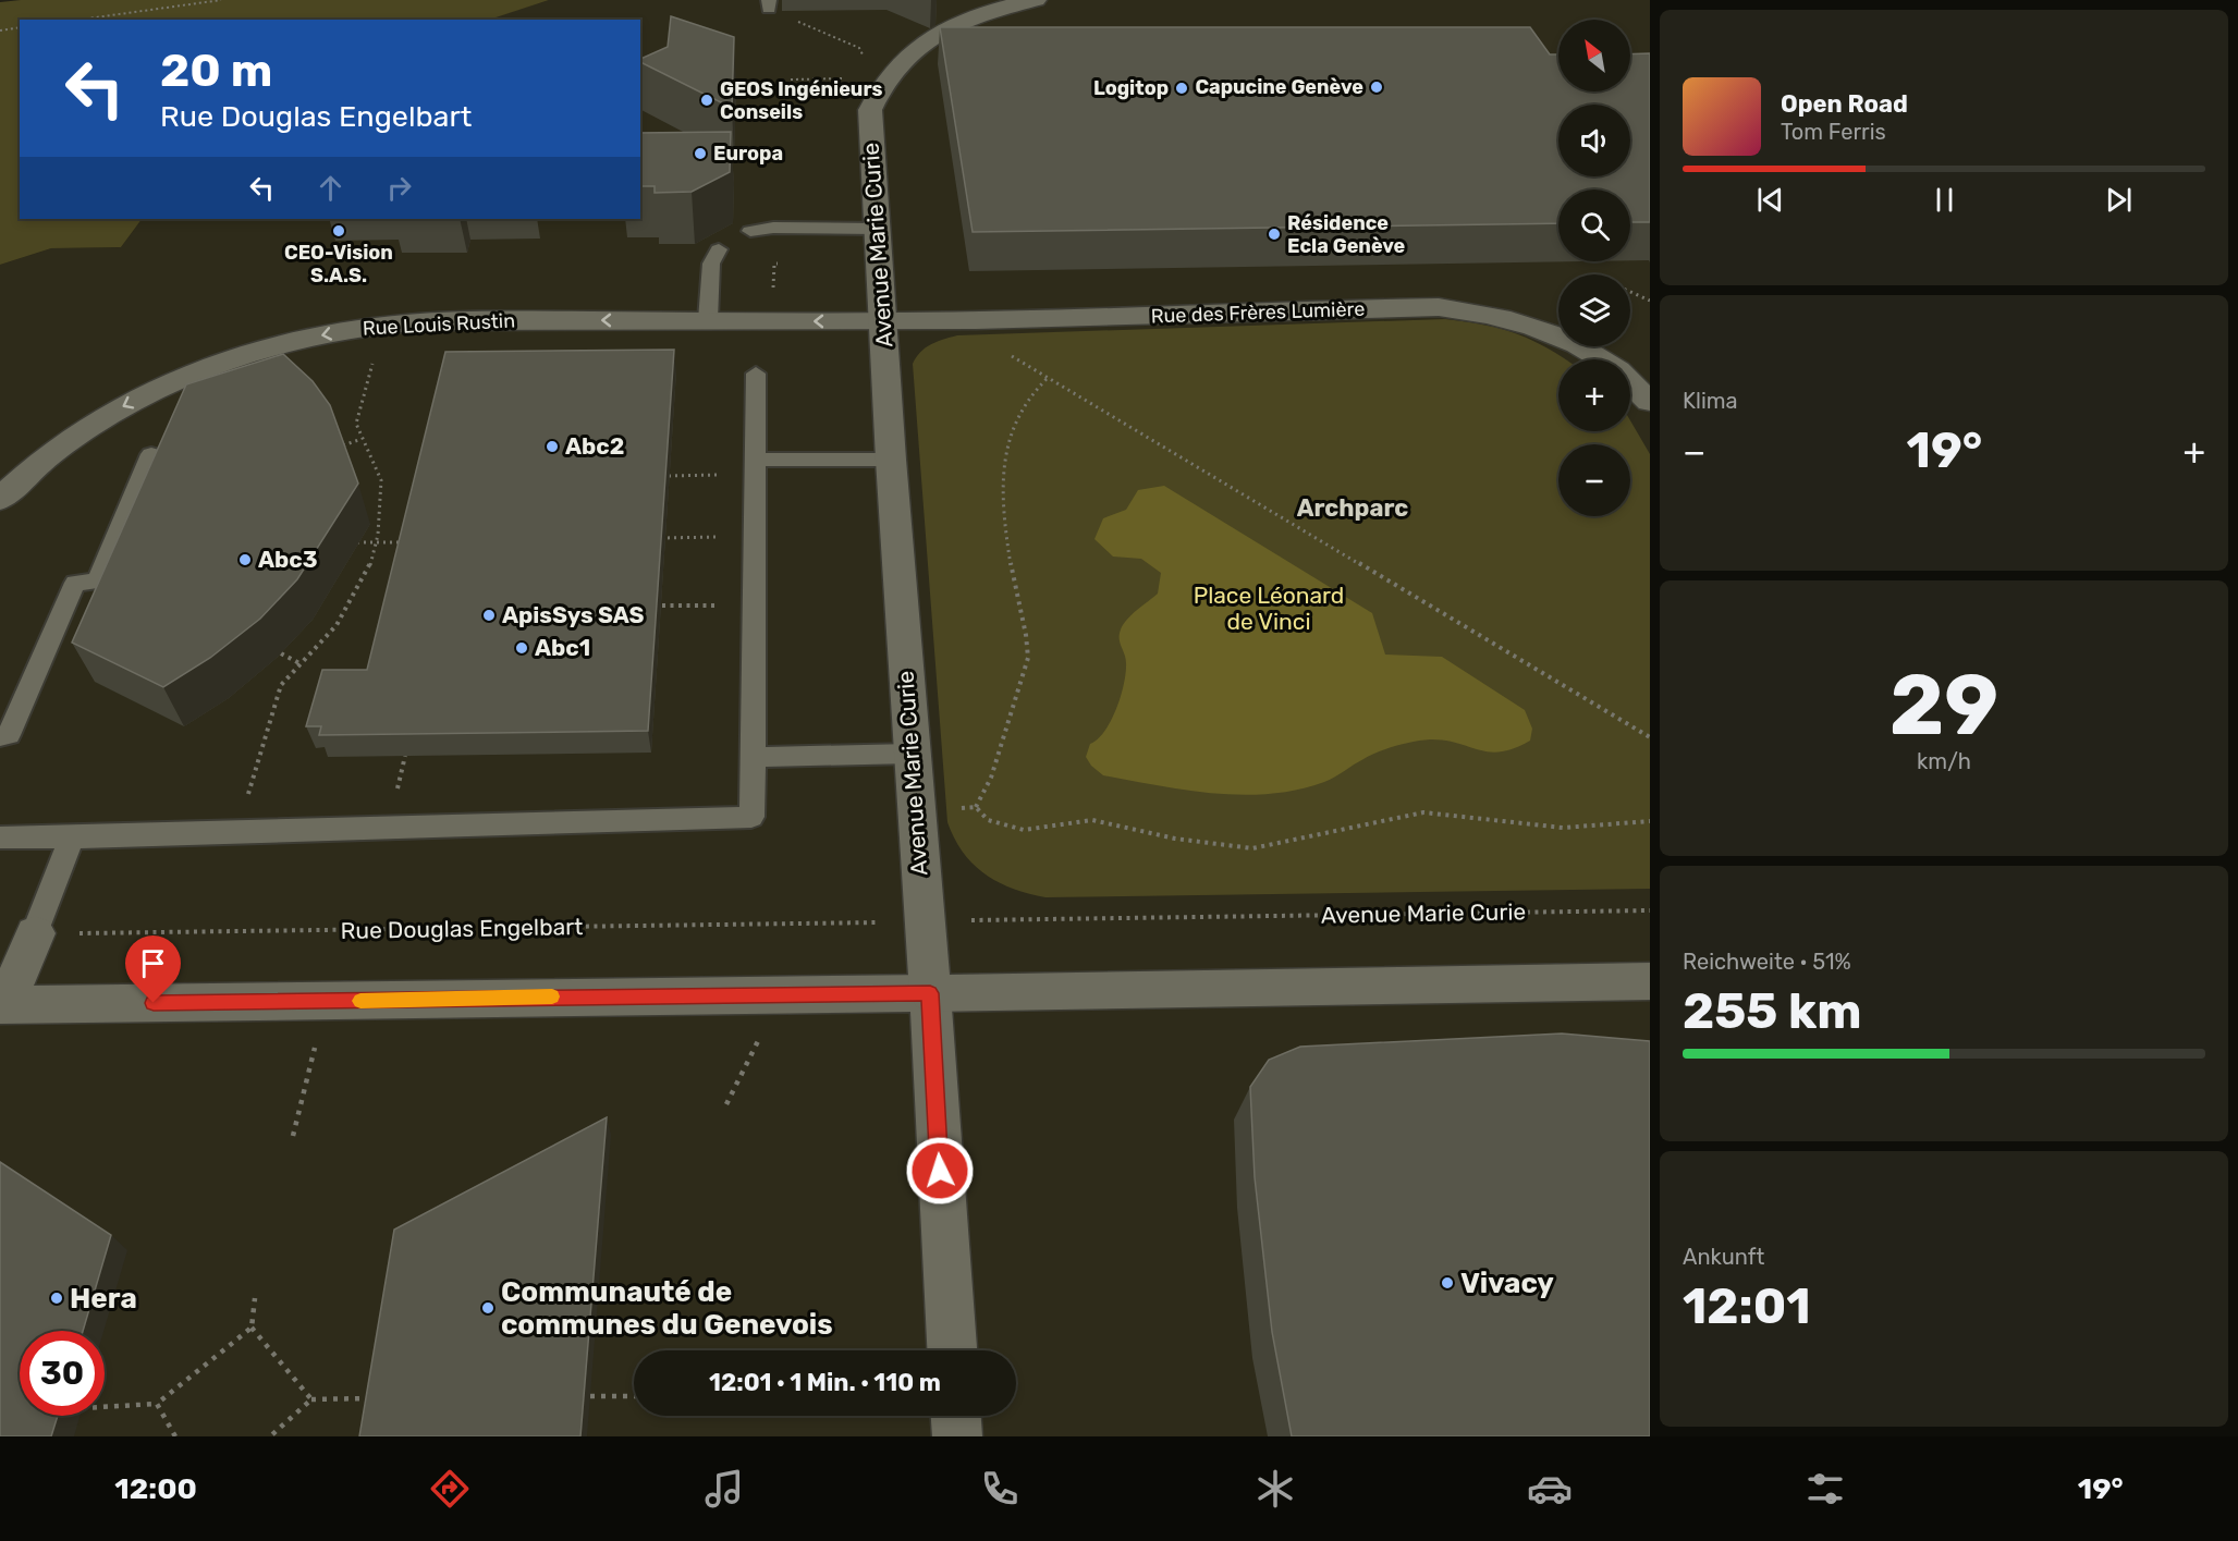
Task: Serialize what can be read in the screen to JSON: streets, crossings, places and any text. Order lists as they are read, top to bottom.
{
  "streets": {
    "street": ["Avenue Marie Curie", "Rue des Frères Lumière", "Rue Louis Rustin"],
    "path": ["Rue Douglas Engelbart"]
  },
  "crossings": [
    ["Avenue Marie Curie", "Rue des Frères Lumière"],
    ["Avenue Marie Curie", "Rue Louis Rustin"],
    ["Avenue Marie Curie", "Rue Douglas Engelbart"],
    ["Rue des Frères Lumière", "Rue Louis Rustin"]
  ],
  "one_way": ["Rue Louis Rustin"],
  "districts": ["Archparc"],
  "parks": ["Place Léonard de Vinci"],
  "places": [
    "Capucine Genève",
    "Logitop",
    "GEOS Ingénieurs Conseils",
    "Europa",
    "CEO-Vision S.A.S.",
    "Résidence Ecla Genève",
    "Abc2",
    "Abc3",
    "ApisSys SAS",
    "Abc1",
    "Vivacy",
    "Hera",
    "Communauté de communes du Genevois"
  ],
  "north": "top left",
  "page": {
    "map_buttons": ["+", "−"],
    "turn": ["20 m", "Rue Douglas Engelbart"],
    "song": ["Open Road", "Tom Ferris"],
    "tile": [
      "Klima",
      ["29", "km/h"],
      ["Reichweite · 51%", "255 km"],
      ["Ankunft", "12:01"]
    ],
    "heat": ["−", "19°", "+"],
    "limit": "30",
    "trip": "12:01 · 1 Min. · 110 m",
    "tabs": ["12:00", "19°"]
  }
}
